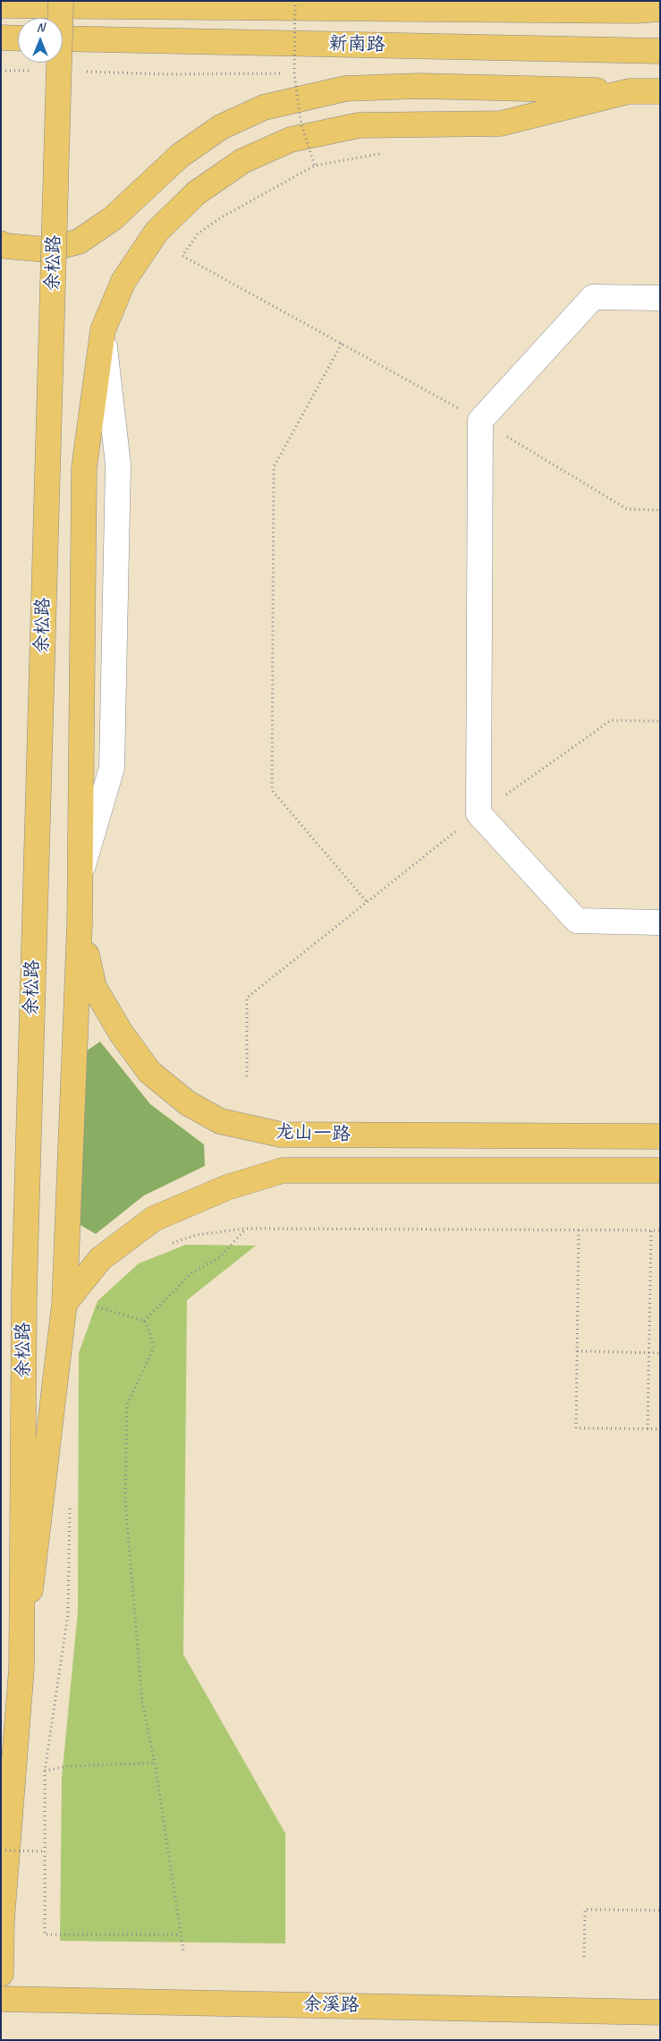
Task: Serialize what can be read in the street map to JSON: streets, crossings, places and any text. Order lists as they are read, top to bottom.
{
  "streets": {
    "main road": [
      "新南路",
      "余松路",
      "龙山一路",
      "余溪路"
    ]
  },
  "north": "top"
}
